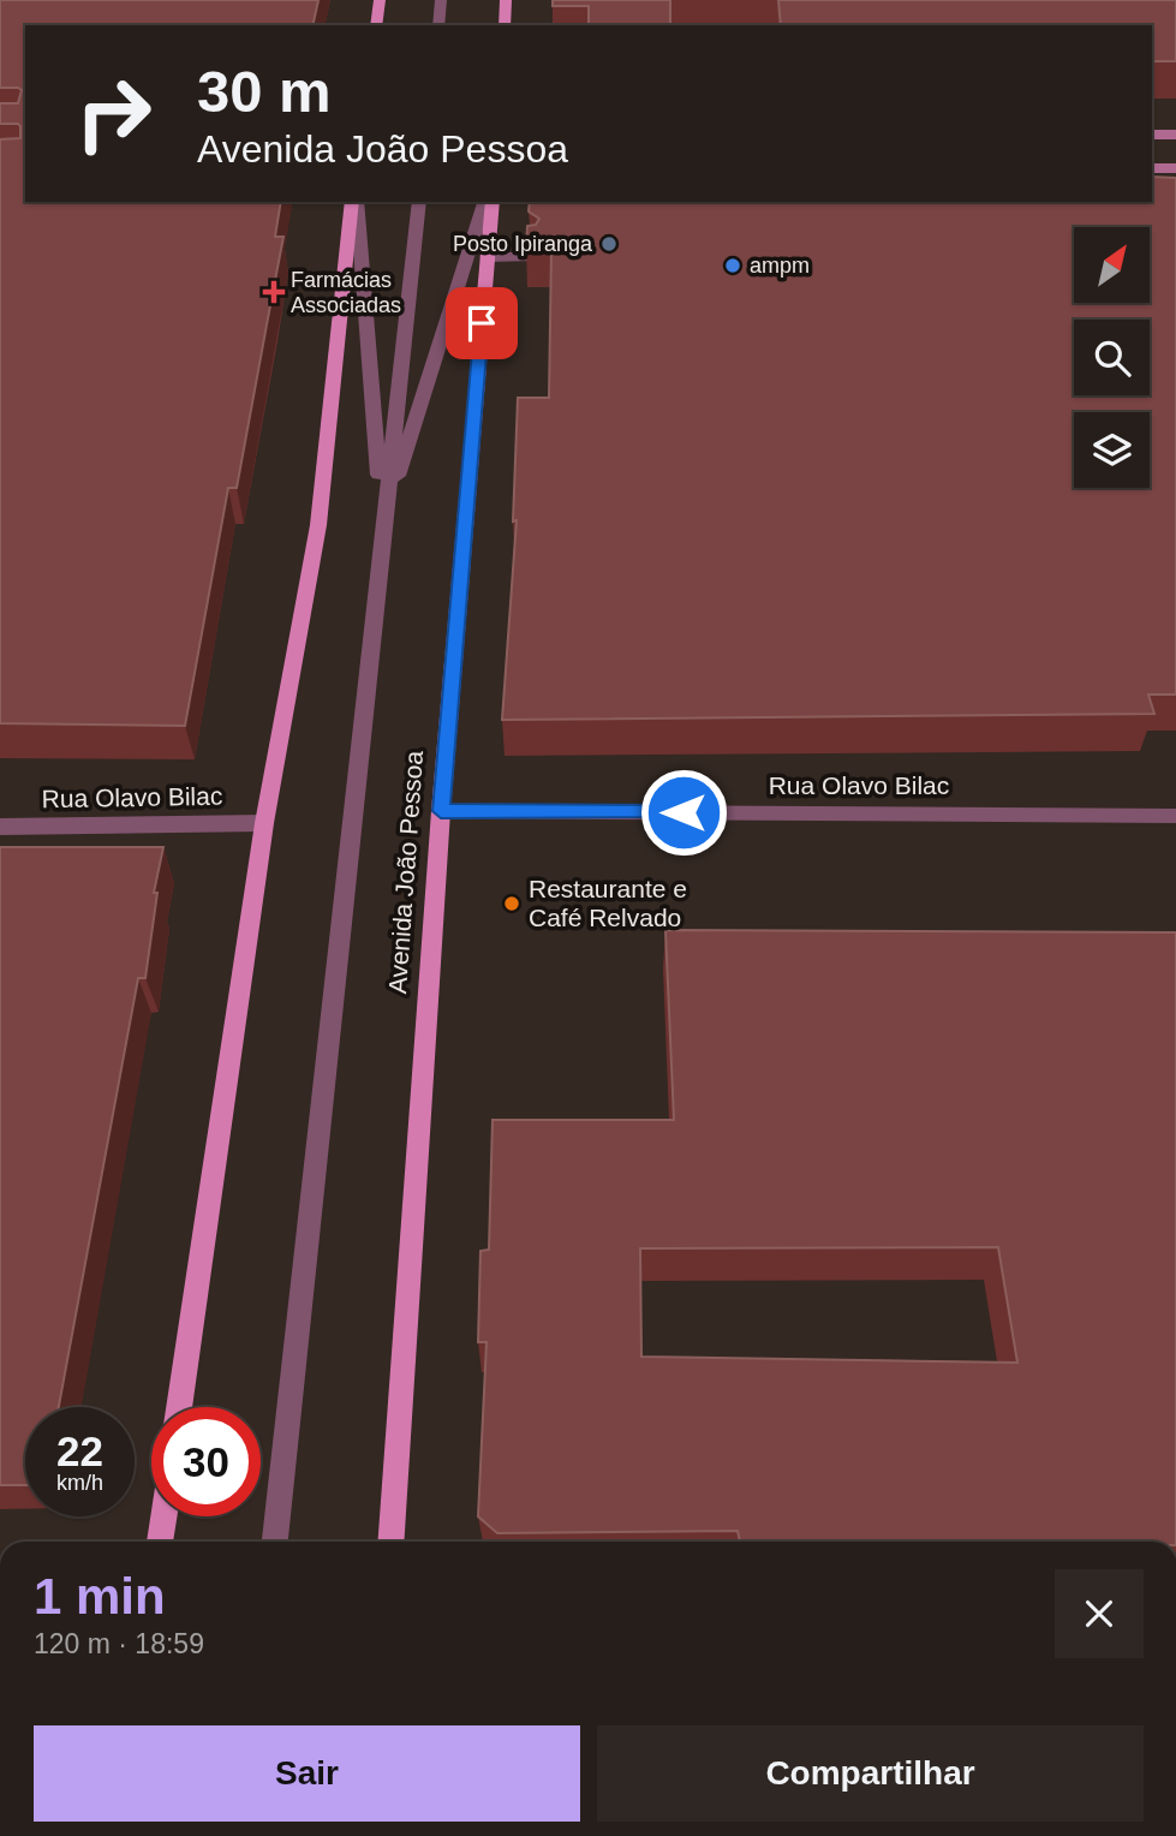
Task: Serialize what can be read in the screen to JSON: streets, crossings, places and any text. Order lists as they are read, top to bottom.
{
  "streets": {
    "main road": ["Avenida João Pessoa"],
    "street": ["Rua Olavo Bilac"]
  },
  "crossings": [
    ["Rua Olavo Bilac", "Avenida João Pessoa"]
  ],
  "places": {
    "other": ["Posto Ipiranga", "ampm", "Restaurante e Café Relvado"],
    "health": ["Farmácias Associadas"]
  },
  "north": "top right",
  "page": {
    "turn": ["30 m", "Avenida João Pessoa"],
    "speed": "22 km/h",
    "limit": "30",
    "heading": ["1 min", "120 m · 18:59"],
    "buttons": ["Sair", "Compartilhar"]
  }
}
